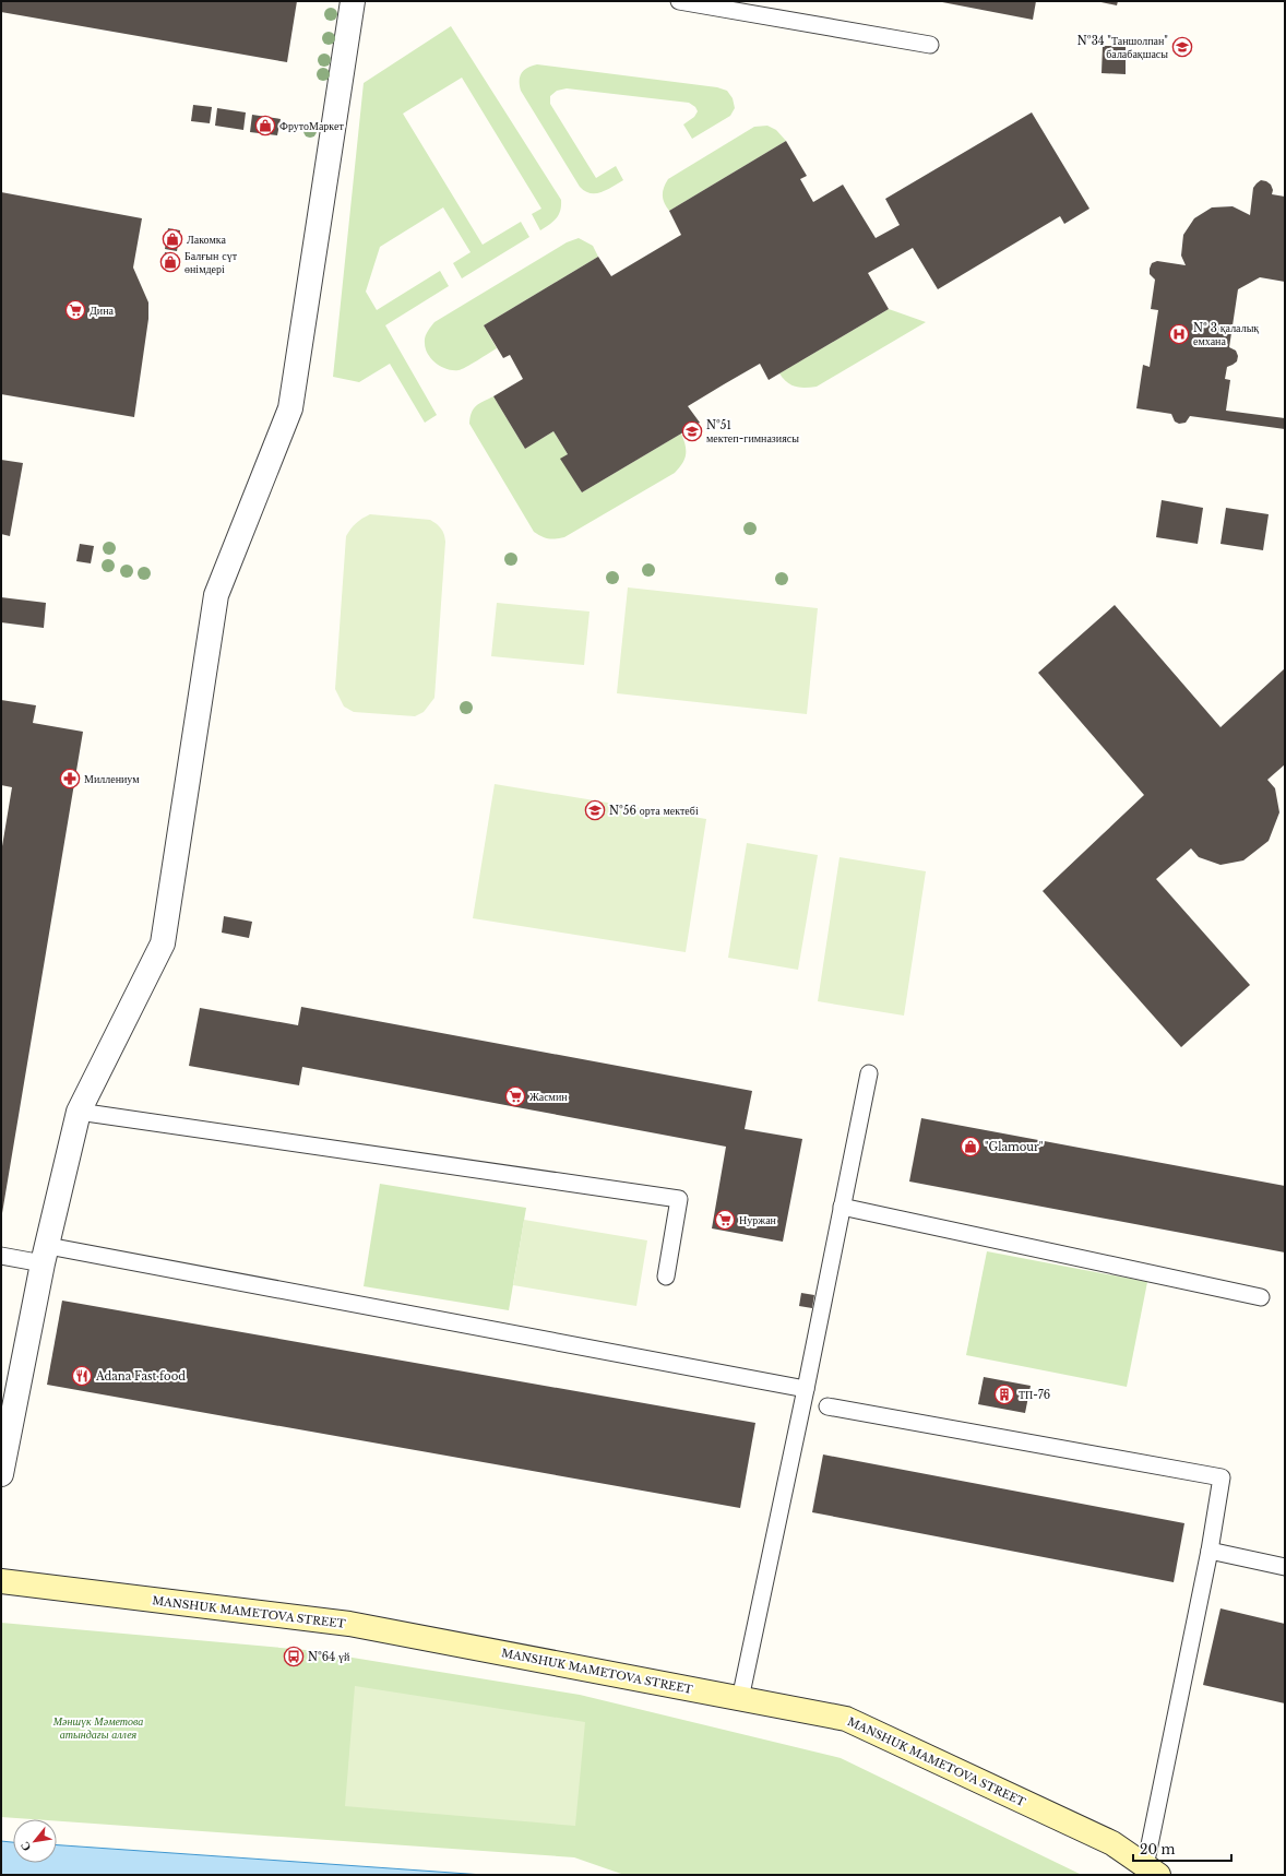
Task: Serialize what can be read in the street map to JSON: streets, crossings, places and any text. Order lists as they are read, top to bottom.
{
  "streets": {
    "street": ["MANSHUK MAMETOVA STREET"]
  },
  "parks": ["Мәншүк Мәметова атындағы аллея"],
  "places": {
    "school or university": ["№34 \"Таншолпан\" балабақшасы", "№51 мектеп-гимназиясы", "№56 орта мектебі"],
    "shop": [
      "ФрутоМаркет",
      "Лакомка",
      "Балғын сүт өнімдері",
      "\"Glamour\""
    ],
    "supermarket": ["Дина", "Жасмин", "Нуржан"],
    "hospital": ["№ 3 қалалық емхана"],
    "pharmacy": ["Миллениум"],
    "restaurant": ["Adana Fast food"],
    "building": ["ТП-76"],
    "bus stop": ["№64 үй"]
  },
  "scale_bar": "20 m",
  "north": "bottom left"
}
